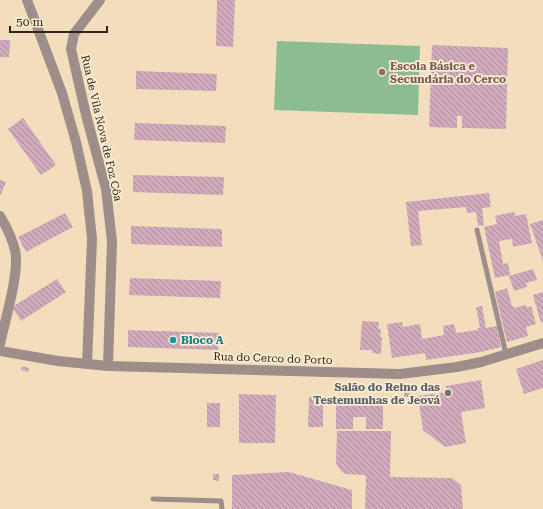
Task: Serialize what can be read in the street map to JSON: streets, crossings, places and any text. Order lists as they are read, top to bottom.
{
  "streets": {
    "street": ["Rua de Vila Nova de Foz Côa", "Rua do Cerco do Porto"]
  },
  "crossings": [
    ["Rua de Vila Nova de Foz Côa", "Rua do Cerco do Porto"]
  ],
  "places": ["Escola Básica e Secundária do Cerco", "Bloco A", "Salão do Reino das Testemunhas de Jeová"],
  "scale_bar": "50 m"
}
